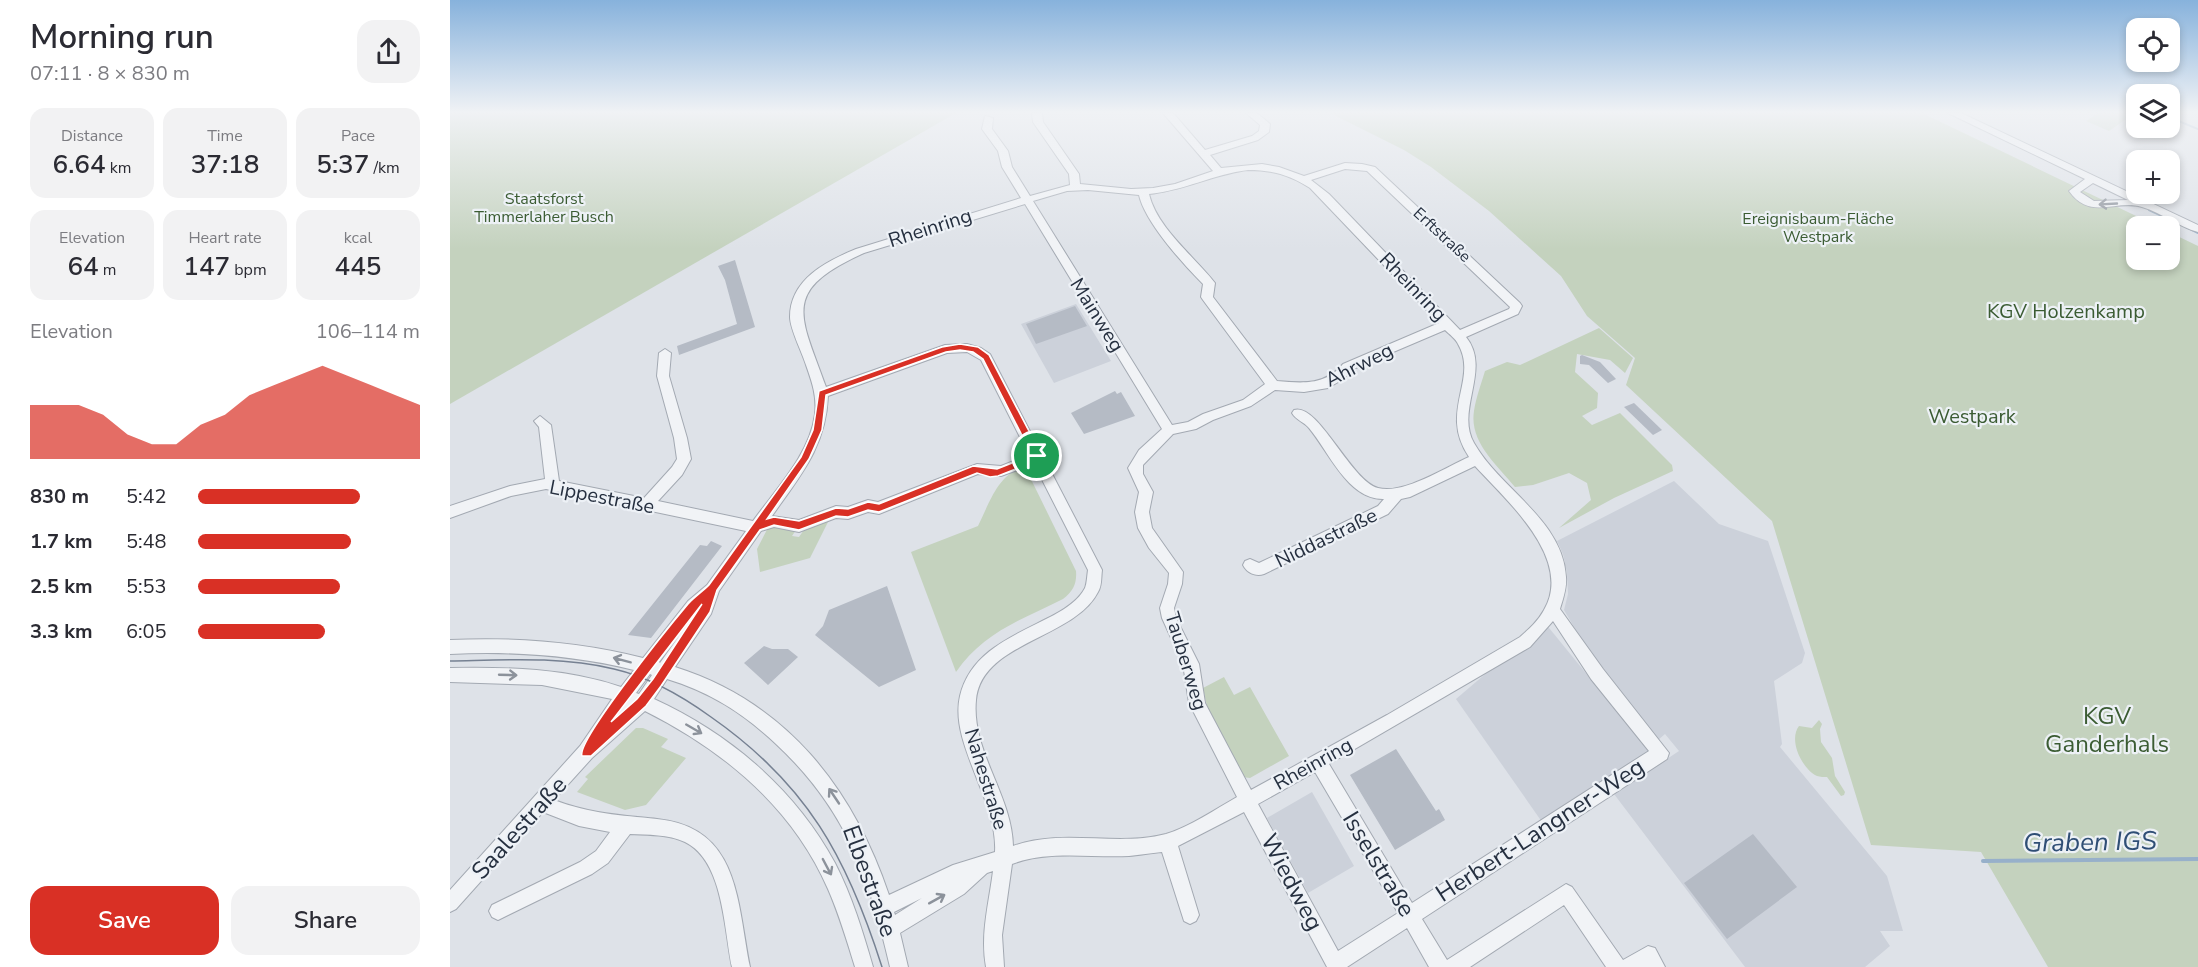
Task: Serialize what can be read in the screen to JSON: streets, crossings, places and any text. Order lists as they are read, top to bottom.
{
  "streets": {
    "street": [
      "Rheinring",
      "Erftstraße",
      "Mainweg",
      "Ahrweg",
      "Lippestraße",
      "Niddastraße",
      "Tauberweg",
      "Nahestraße",
      "Saalestraße",
      "Herbert-Langner-Weg",
      "Isselstraße",
      "Elbestraße",
      "Wiedweg"
    ]
  },
  "crossings": [
    ["Rheinring", "Erftstraße"],
    ["Rheinring", "Mainweg"],
    ["Rheinring", "Ahrweg"],
    ["Rheinring", "Lippestraße"],
    ["Rheinring", "Niddastraße"],
    ["Rheinring", "Tauberweg"],
    ["Rheinring", "Nahestraße"],
    ["Rheinring", "Herbert-Langner-Weg"],
    ["Rheinring", "Isselstraße"],
    ["Rheinring", "Elbestraße"],
    ["Rheinring", "Wiedweg"],
    ["Mainweg", "Tauberweg"],
    ["Lippestraße", "Nahestraße"],
    ["Tauberweg", "Wiedweg"],
    ["Saalestraße", "Elbestraße"],
    ["Herbert-Langner-Weg", "Isselstraße"],
    ["Herbert-Langner-Weg", "Wiedweg"]
  ],
  "water": ["Graben IGS"],
  "parks": [
    "Staatsforst Timmerlaher Busch",
    "Ereignisbaum-Fläche Westpark",
    "KGV Holzenkamp",
    "Westpark",
    "KGV Ganderhals"
  ],
  "page": {
    "heading": ["Morning run", "07:11 · 8 × 830 m"],
    "map_buttons": ["+", "−"],
    "stats": [
      ["Distance", "6.64 km"],
      ["Time", "37:18"],
      ["Pace", "5:37 /km"],
      ["Elevation", "64 m"],
      ["Heart rate", "147 bpm"],
      ["kcal", "445"]
    ],
    "chart": ["Elevation", "106–114 m"],
    "list": [
      {
        "name": "830 m",
        "note": "5:42"
      },
      {
        "name": "1.7 km",
        "note": "5:48"
      },
      {
        "name": "2.5 km",
        "note": "5:53"
      },
      {
        "name": "3.3 km",
        "note": "6:05"
      }
    ],
    "buttons": ["Save", "Share"]
  }
}
